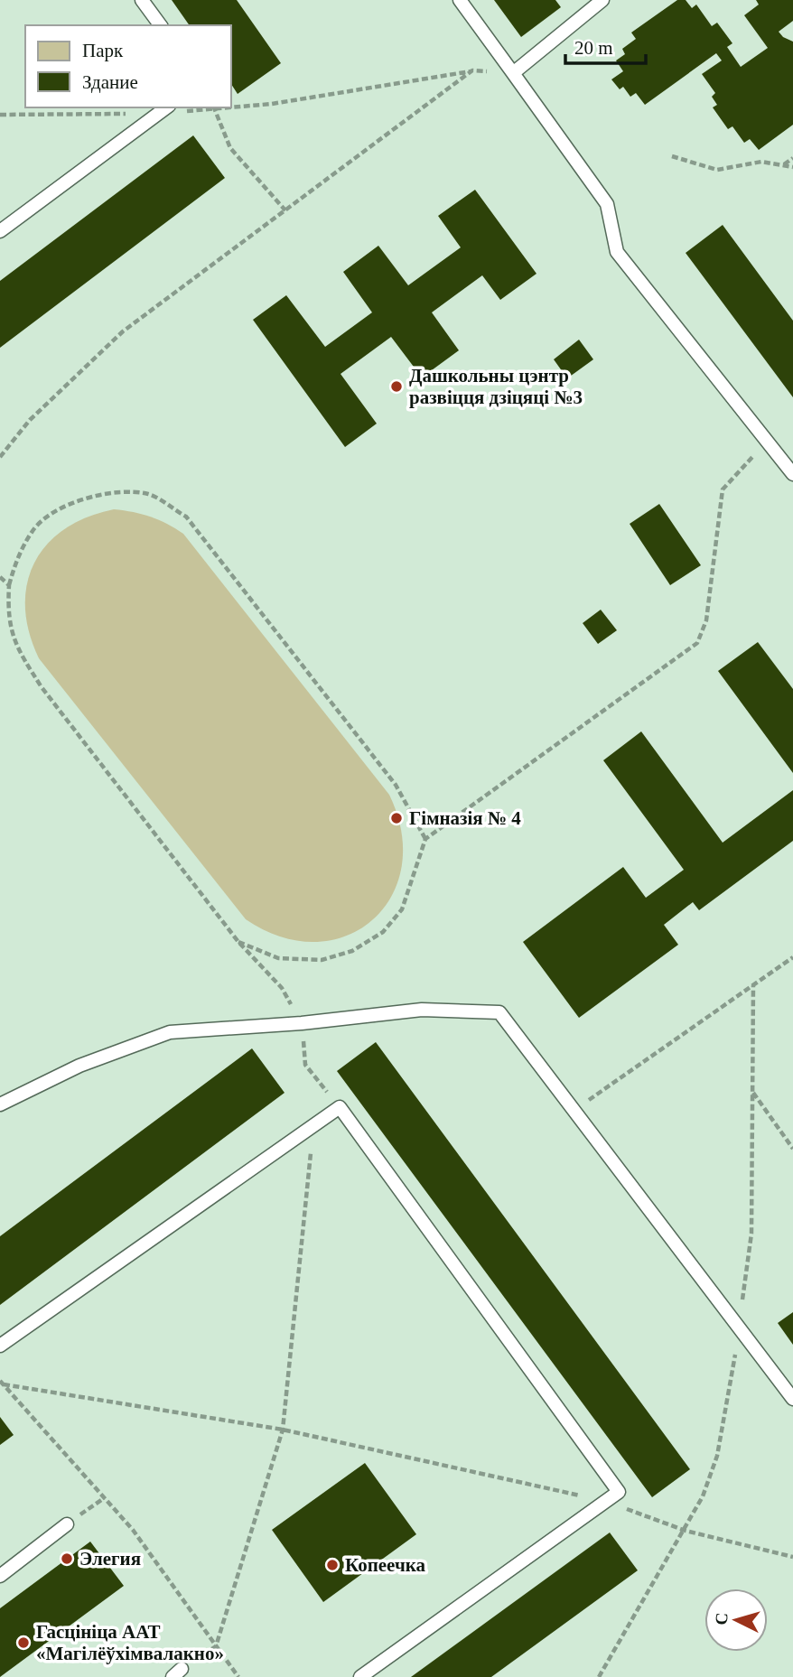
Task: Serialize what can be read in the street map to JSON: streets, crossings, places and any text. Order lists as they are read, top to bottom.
{
  "places": [
    "Дашкольны цэнтр развіцця дзіцяці №3",
    "Гімназія № 4",
    "Элегия",
    "Копеечка",
    "Гасцініца ААТ «Магілёўхімвалакно»"
  ],
  "legend": ["Парк", "Здание"],
  "scale_bar": "20 m",
  "north": "left"
}
